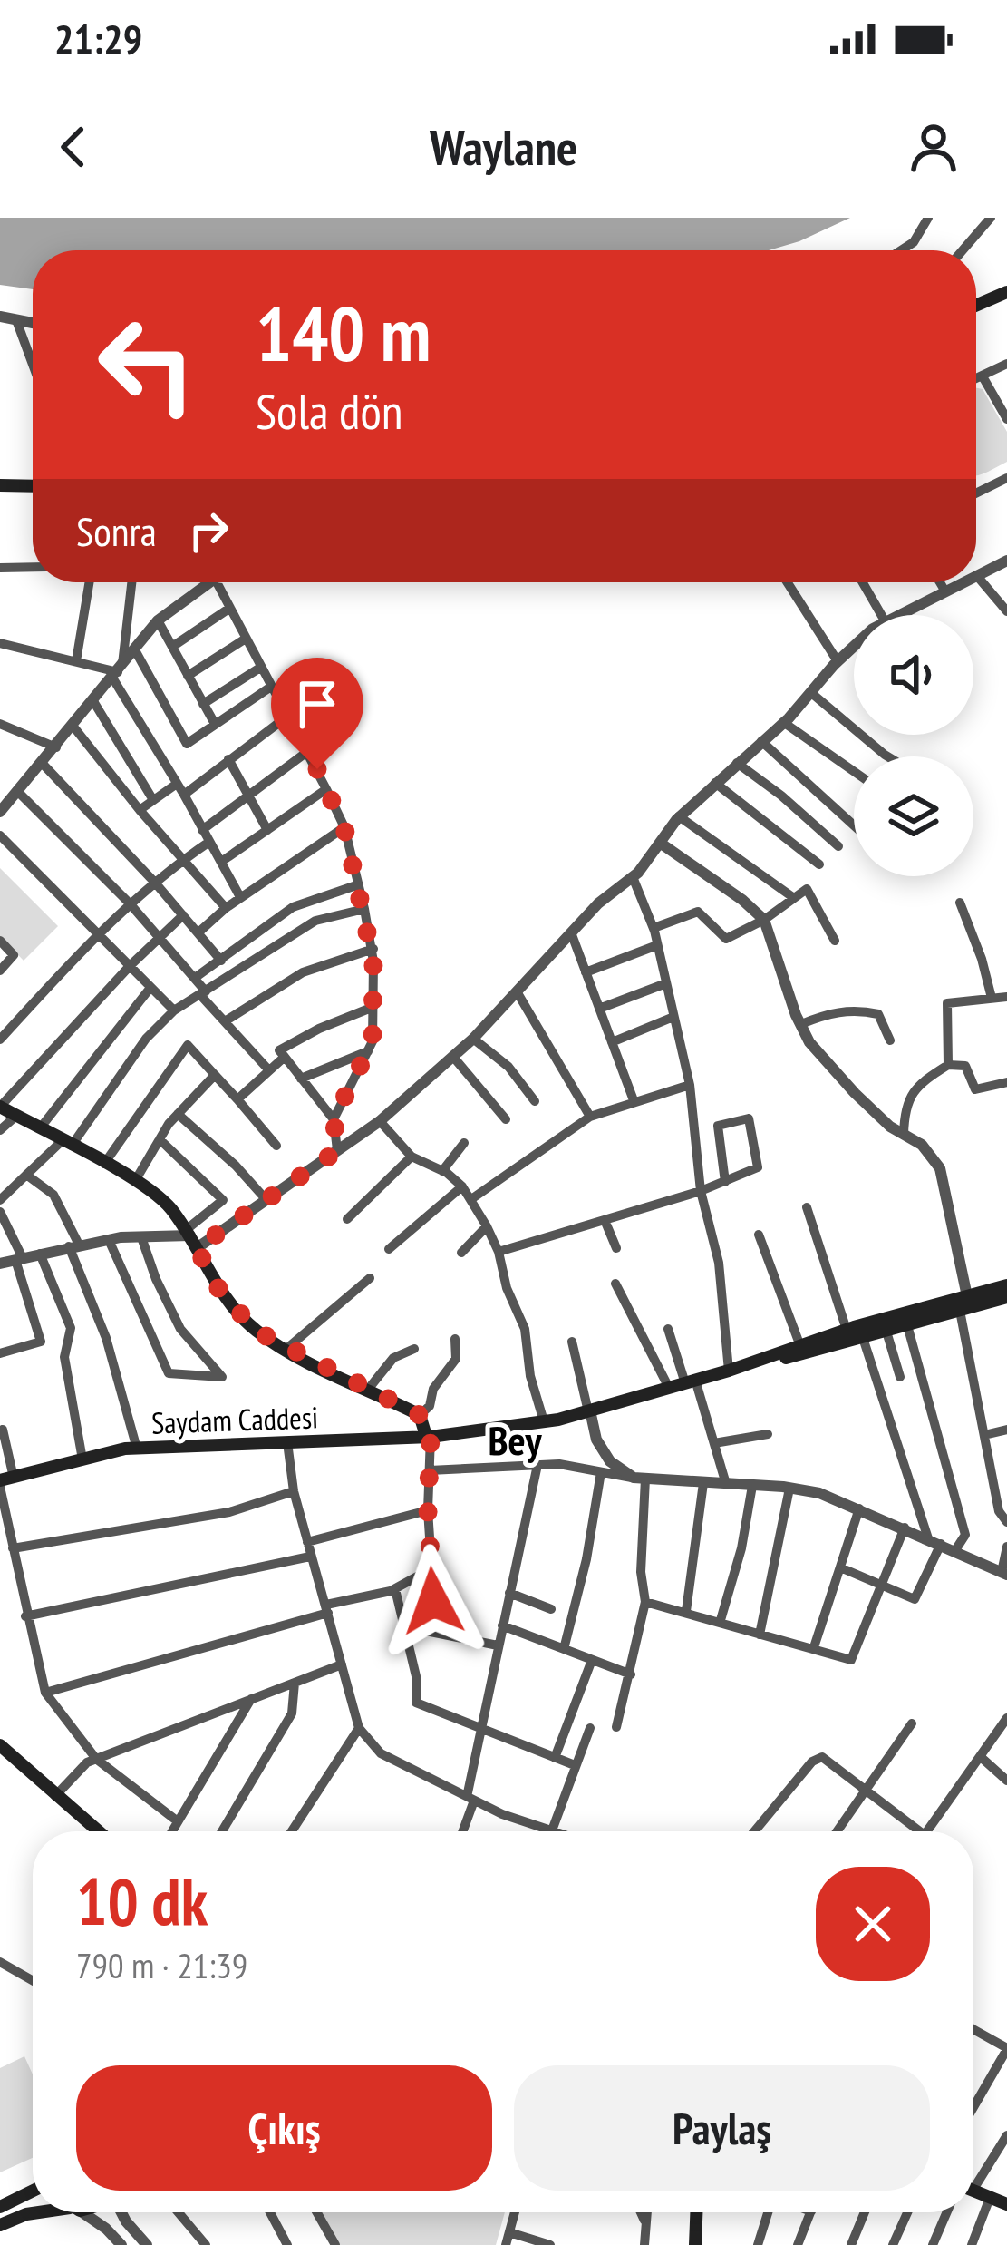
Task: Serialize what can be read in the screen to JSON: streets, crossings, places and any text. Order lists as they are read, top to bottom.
{
  "streets": {
    "main road": ["Saydam Caddesi"]
  },
  "districts": ["Bey"],
  "page": {
    "status": "21:29",
    "header": "Waylane",
    "turn": ["140 m", "Sola dön"],
    "then": "Sonra",
    "heading": ["10 dk", "790 m · 21:39"],
    "buttons": ["Çıkış", "Paylaş"]
  }
}
